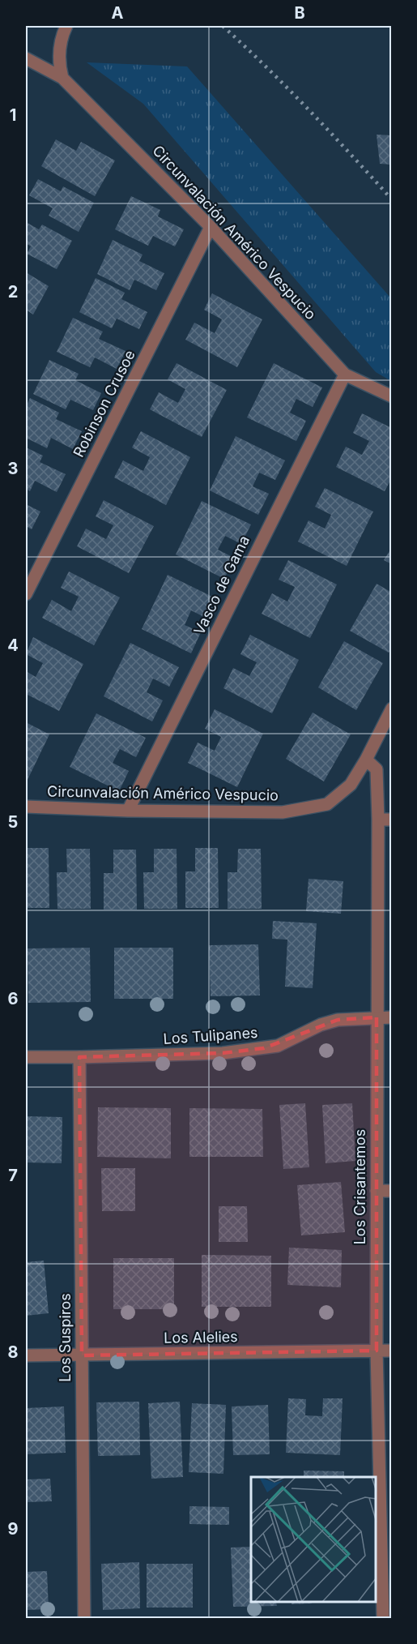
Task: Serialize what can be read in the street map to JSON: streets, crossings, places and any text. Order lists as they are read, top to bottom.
{
  "streets": {
    "street": [
      "Circunvalación Américo Vespucio",
      "Robinson Crusoe",
      "Vasco de Gama",
      "Los Tulipanes",
      "Los Crisantemos",
      "Los Suspiros",
      "Los Alelies"
    ]
  },
  "crossings": [
    ["Circunvalación Américo Vespucio", "Robinson Crusoe"],
    ["Circunvalación Américo Vespucio", "Vasco de Gama"],
    ["Circunvalación Américo Vespucio", "Los Crisantemos"],
    ["Los Tulipanes", "Los Crisantemos"],
    ["Los Tulipanes", "Los Suspiros"],
    ["Los Crisantemos", "Los Alelies"],
    ["Los Suspiros", "Los Alelies"]
  ],
  "grid": {
    "columns": ["A", "B"],
    "rows": [
      "1",
      "2",
      "3",
      "4",
      "5",
      "6",
      "7",
      "8",
      "9"
    ]
  }
}
